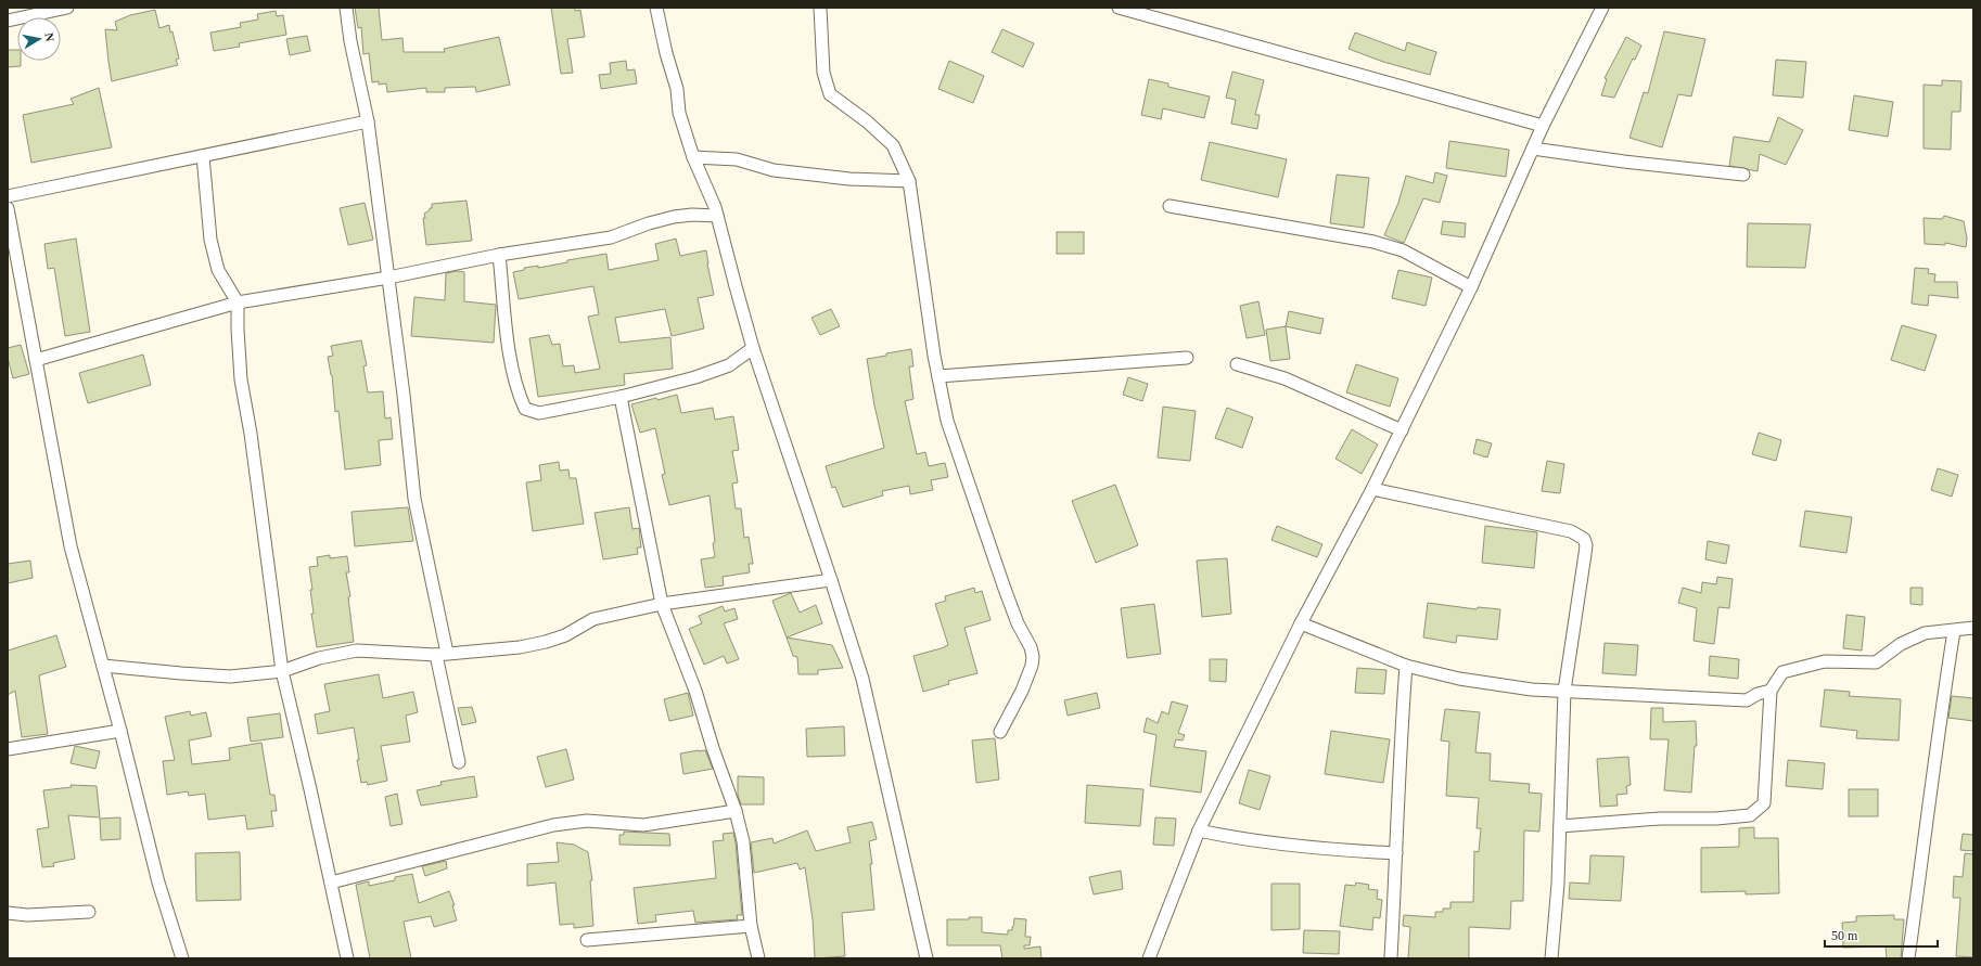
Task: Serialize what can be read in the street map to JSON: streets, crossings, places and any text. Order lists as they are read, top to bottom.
{
  "scale_bar": "50 m",
  "north": "right"
}
